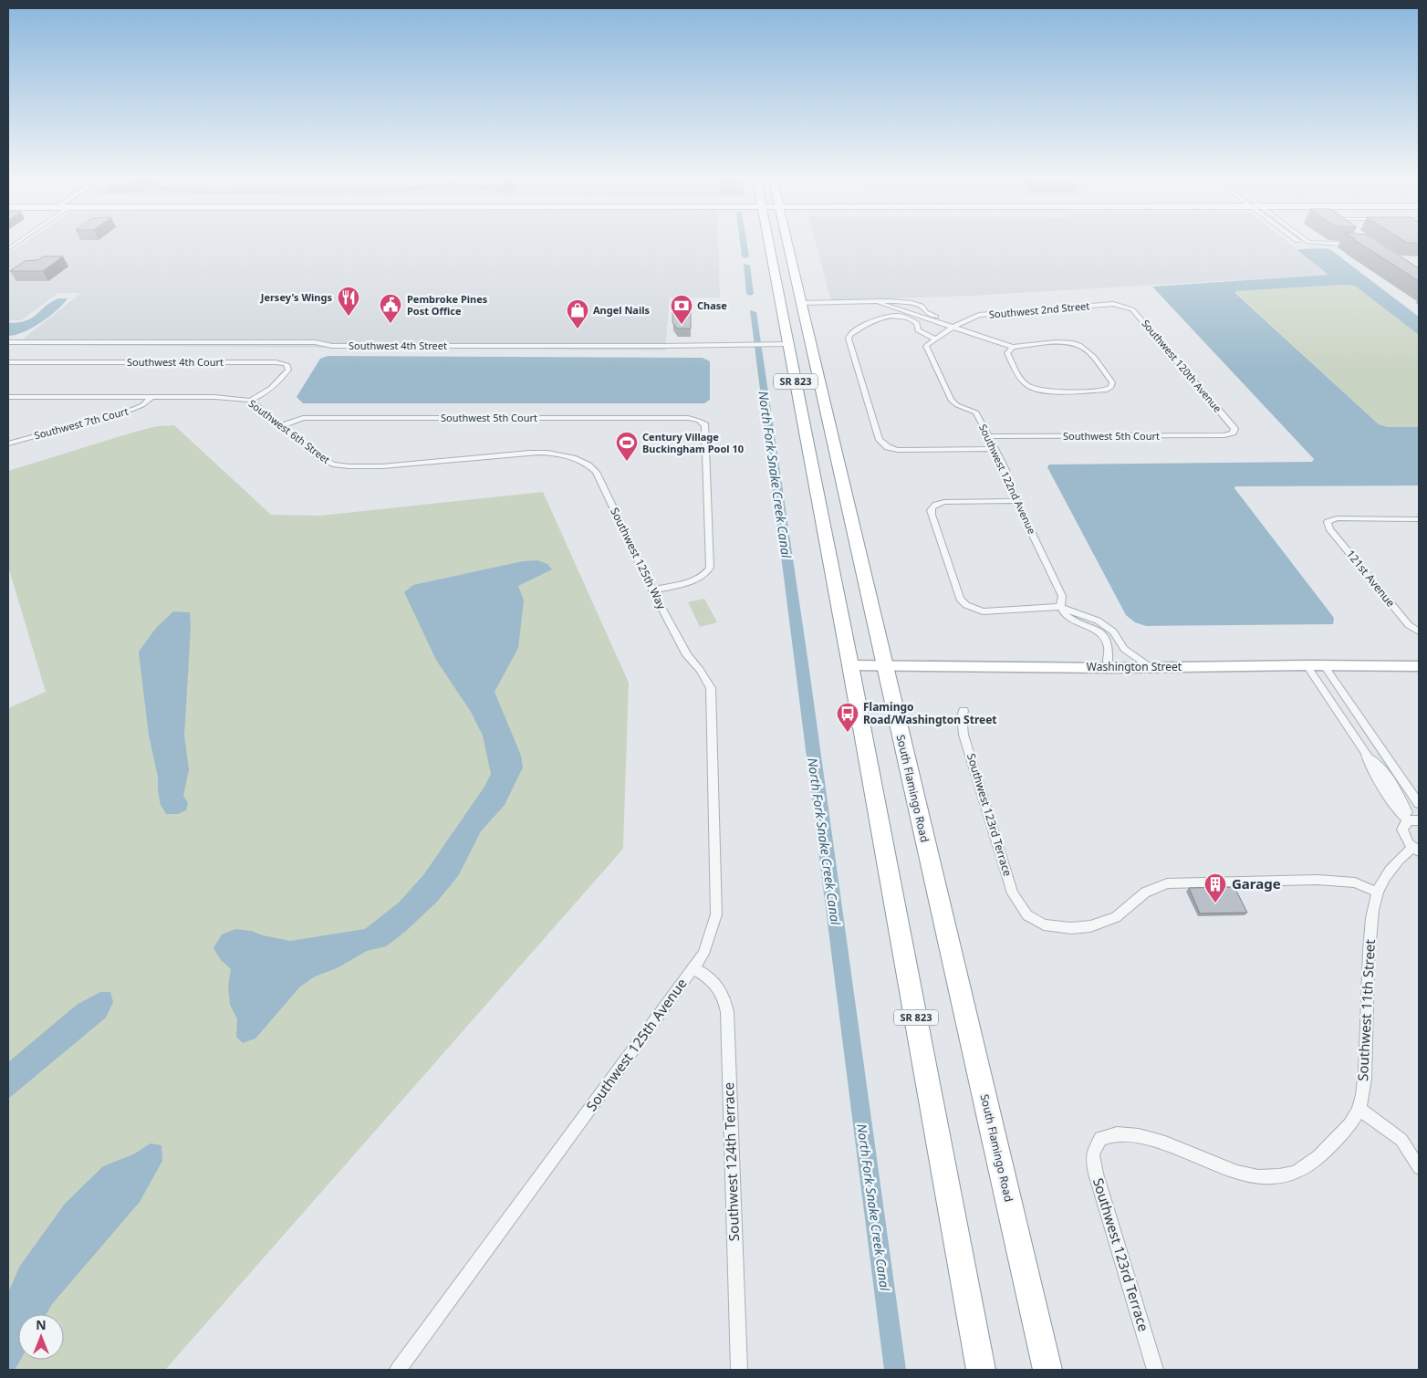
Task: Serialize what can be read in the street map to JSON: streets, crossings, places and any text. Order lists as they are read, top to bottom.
{
  "streets": {
    "highway": ["SR 823", "South Flamingo Road"],
    "street": [
      "Southwest 2nd Street",
      "Southwest 4th Street",
      "Southwest 4th Court",
      "Southwest 120th Avenue",
      "Southwest 5th Court",
      "Southwest 7th Court",
      "Southwest 6th Street",
      "Southwest 122nd Avenue",
      "Southwest 125th Way",
      "121st Avenue",
      "Washington Street",
      "Southwest 123rd Terrace",
      "Southwest 11th Street",
      "Southwest 125th Avenue",
      "Southwest 124th Terrace"
    ]
  },
  "crossings": [
    ["Southwest 2nd Street", "Southwest 120th Avenue"],
    ["Southwest 4th Street", "SR 823"],
    ["Southwest 4th Court", "Southwest 6th Street"],
    ["Southwest 120th Avenue", "Southwest 5th Court"],
    ["SR 823", "Washington Street"],
    ["Southwest 5th Court", "Southwest 6th Street"],
    ["Southwest 5th Court", "Southwest 122nd Avenue"],
    ["Southwest 5th Court", "Southwest 125th Way"],
    ["Southwest 7th Court", "Southwest 6th Street"],
    ["Southwest 6th Street", "Southwest 125th Way"],
    ["Southwest 125th Way", "Southwest 125th Avenue"],
    ["Washington Street", "South Flamingo Road"],
    ["Southwest 123rd Terrace", "Southwest 11th Street"],
    ["Southwest 125th Avenue", "Southwest 124th Terrace"]
  ],
  "water": ["North Fork Snake Creek Canal"],
  "places": {
    "restaurant": ["Jersey's Wings"],
    "public building": ["Pembroke Pines Post Office"],
    "bank": ["Chase"],
    "shop": ["Angel Nails"],
    "sports": ["Century Village Buckingham Pool 10"],
    "bus stop": ["Flamingo Road/Washington Street"],
    "building": ["Garage"]
  },
  "north": "top"
}
